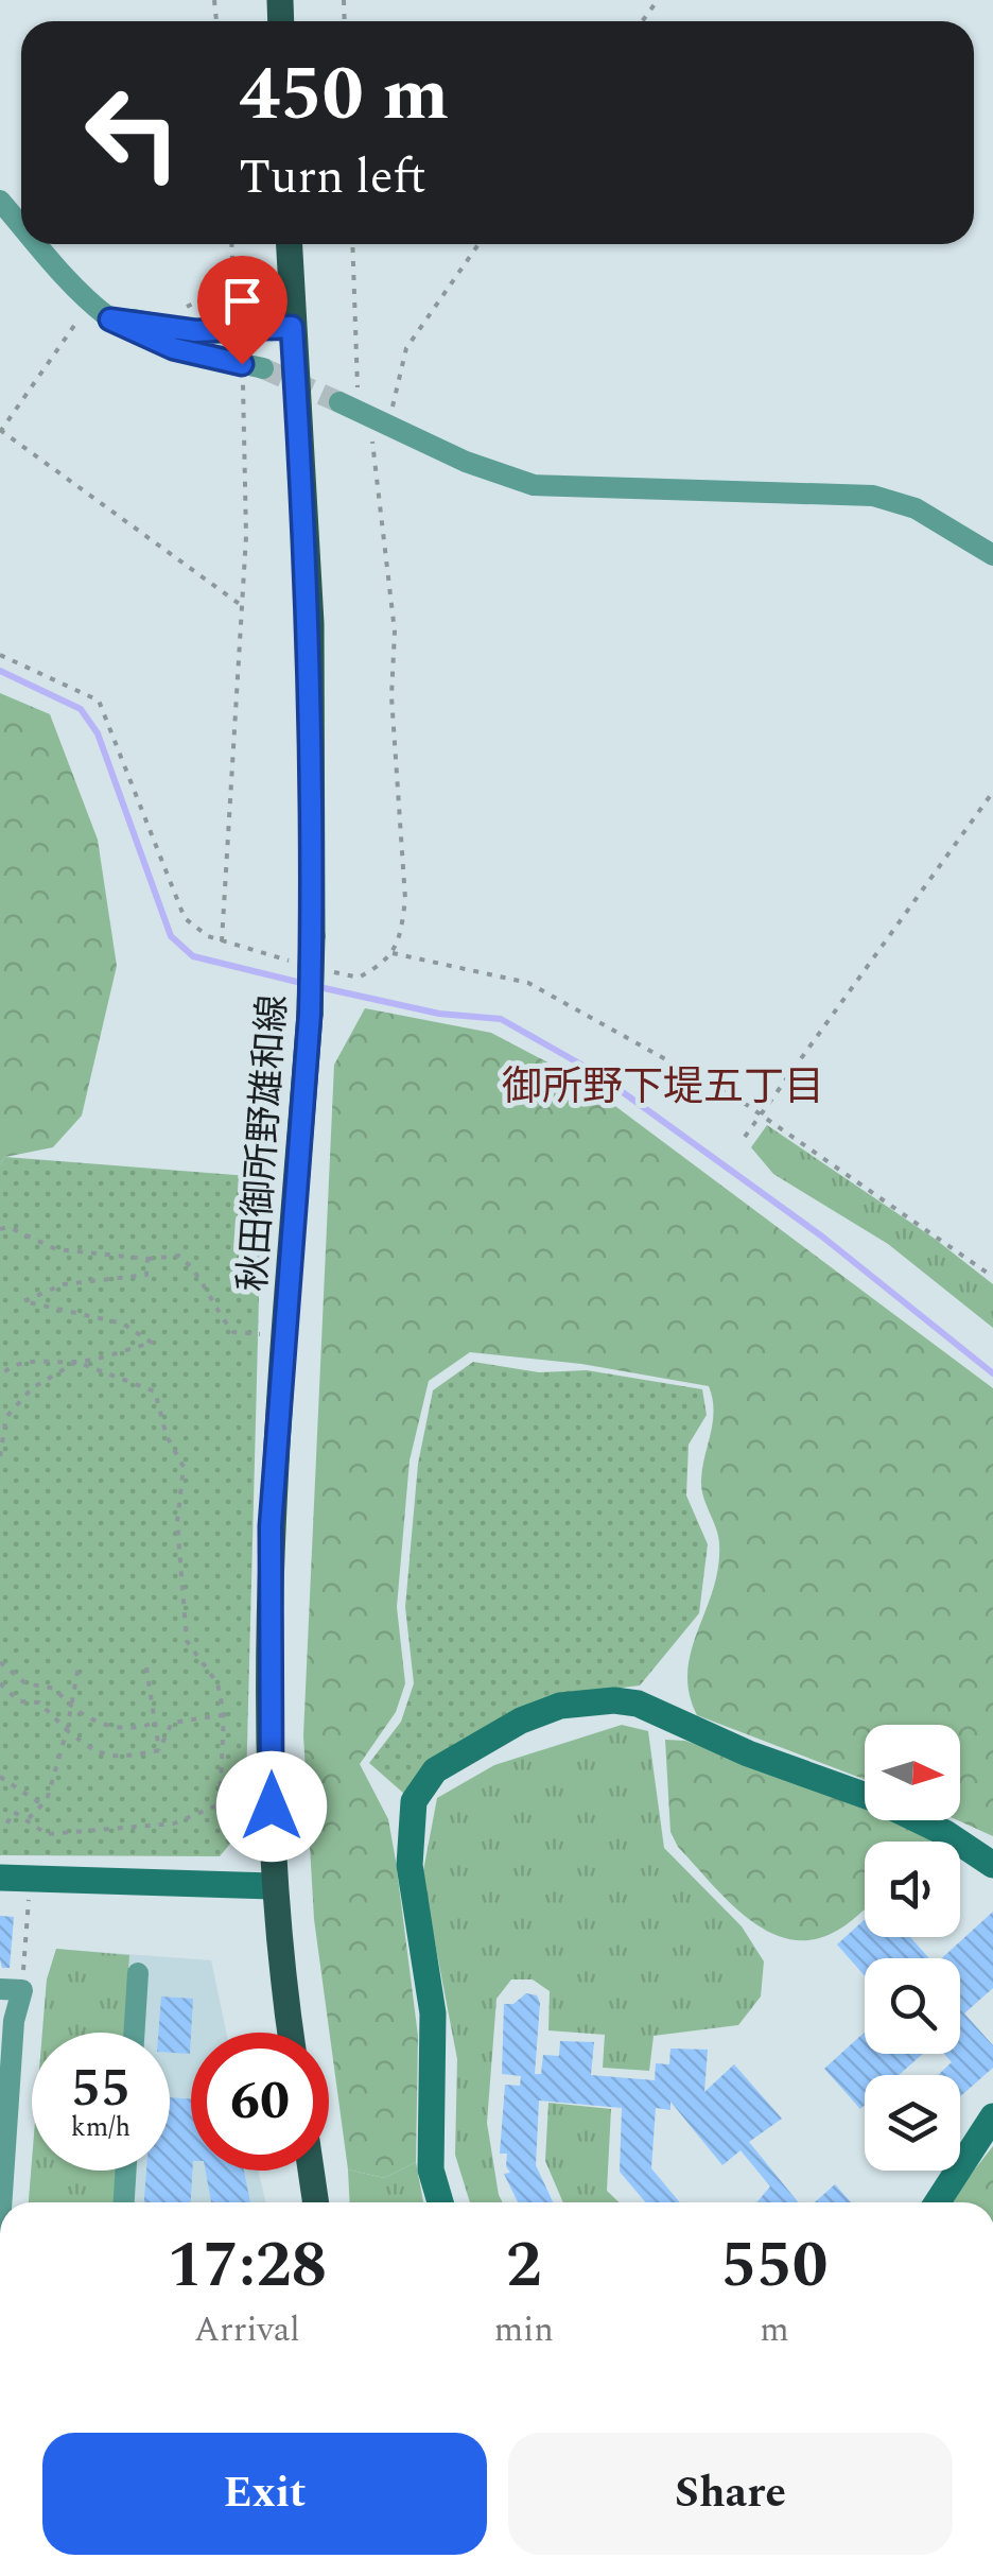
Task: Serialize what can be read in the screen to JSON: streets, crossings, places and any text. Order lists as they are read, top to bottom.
{
  "streets": {
    "main road": ["秋田御所野雄和線"]
  },
  "districts": ["御所野下堤五丁目"],
  "north": "right",
  "page": {
    "turn": ["450 m", "Turn left"],
    "speed": "55 km/h",
    "limit": "60",
    "eta": [
      "17:28",
      "Arrival",
      "2",
      "min",
      "550",
      "m"
    ],
    "buttons": ["Exit", "Share"]
  }
}
